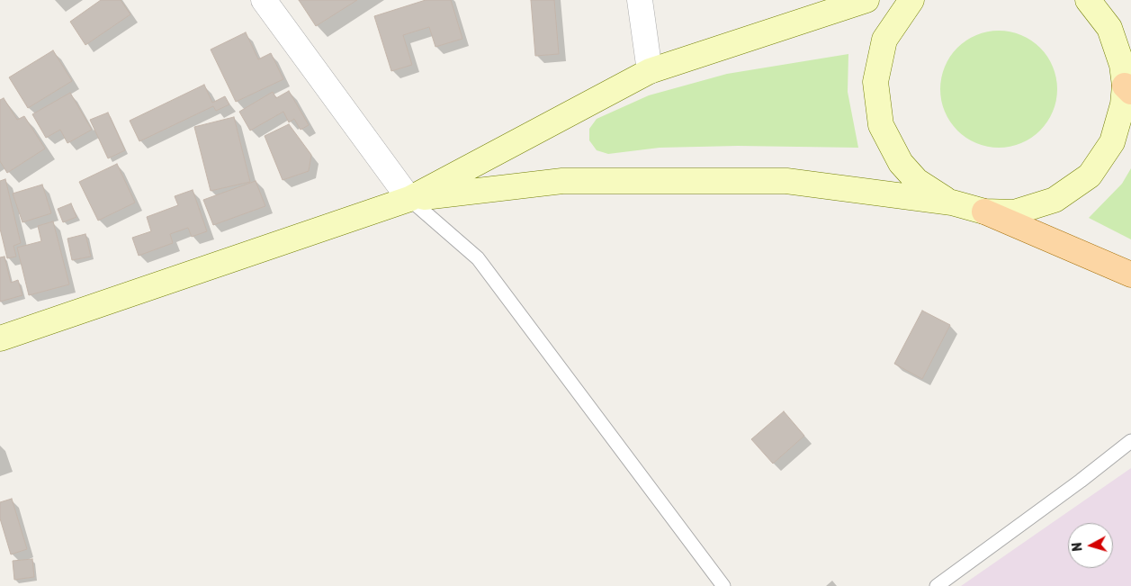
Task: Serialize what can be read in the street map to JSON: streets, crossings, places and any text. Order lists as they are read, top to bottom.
{
  "north": "left"
}
